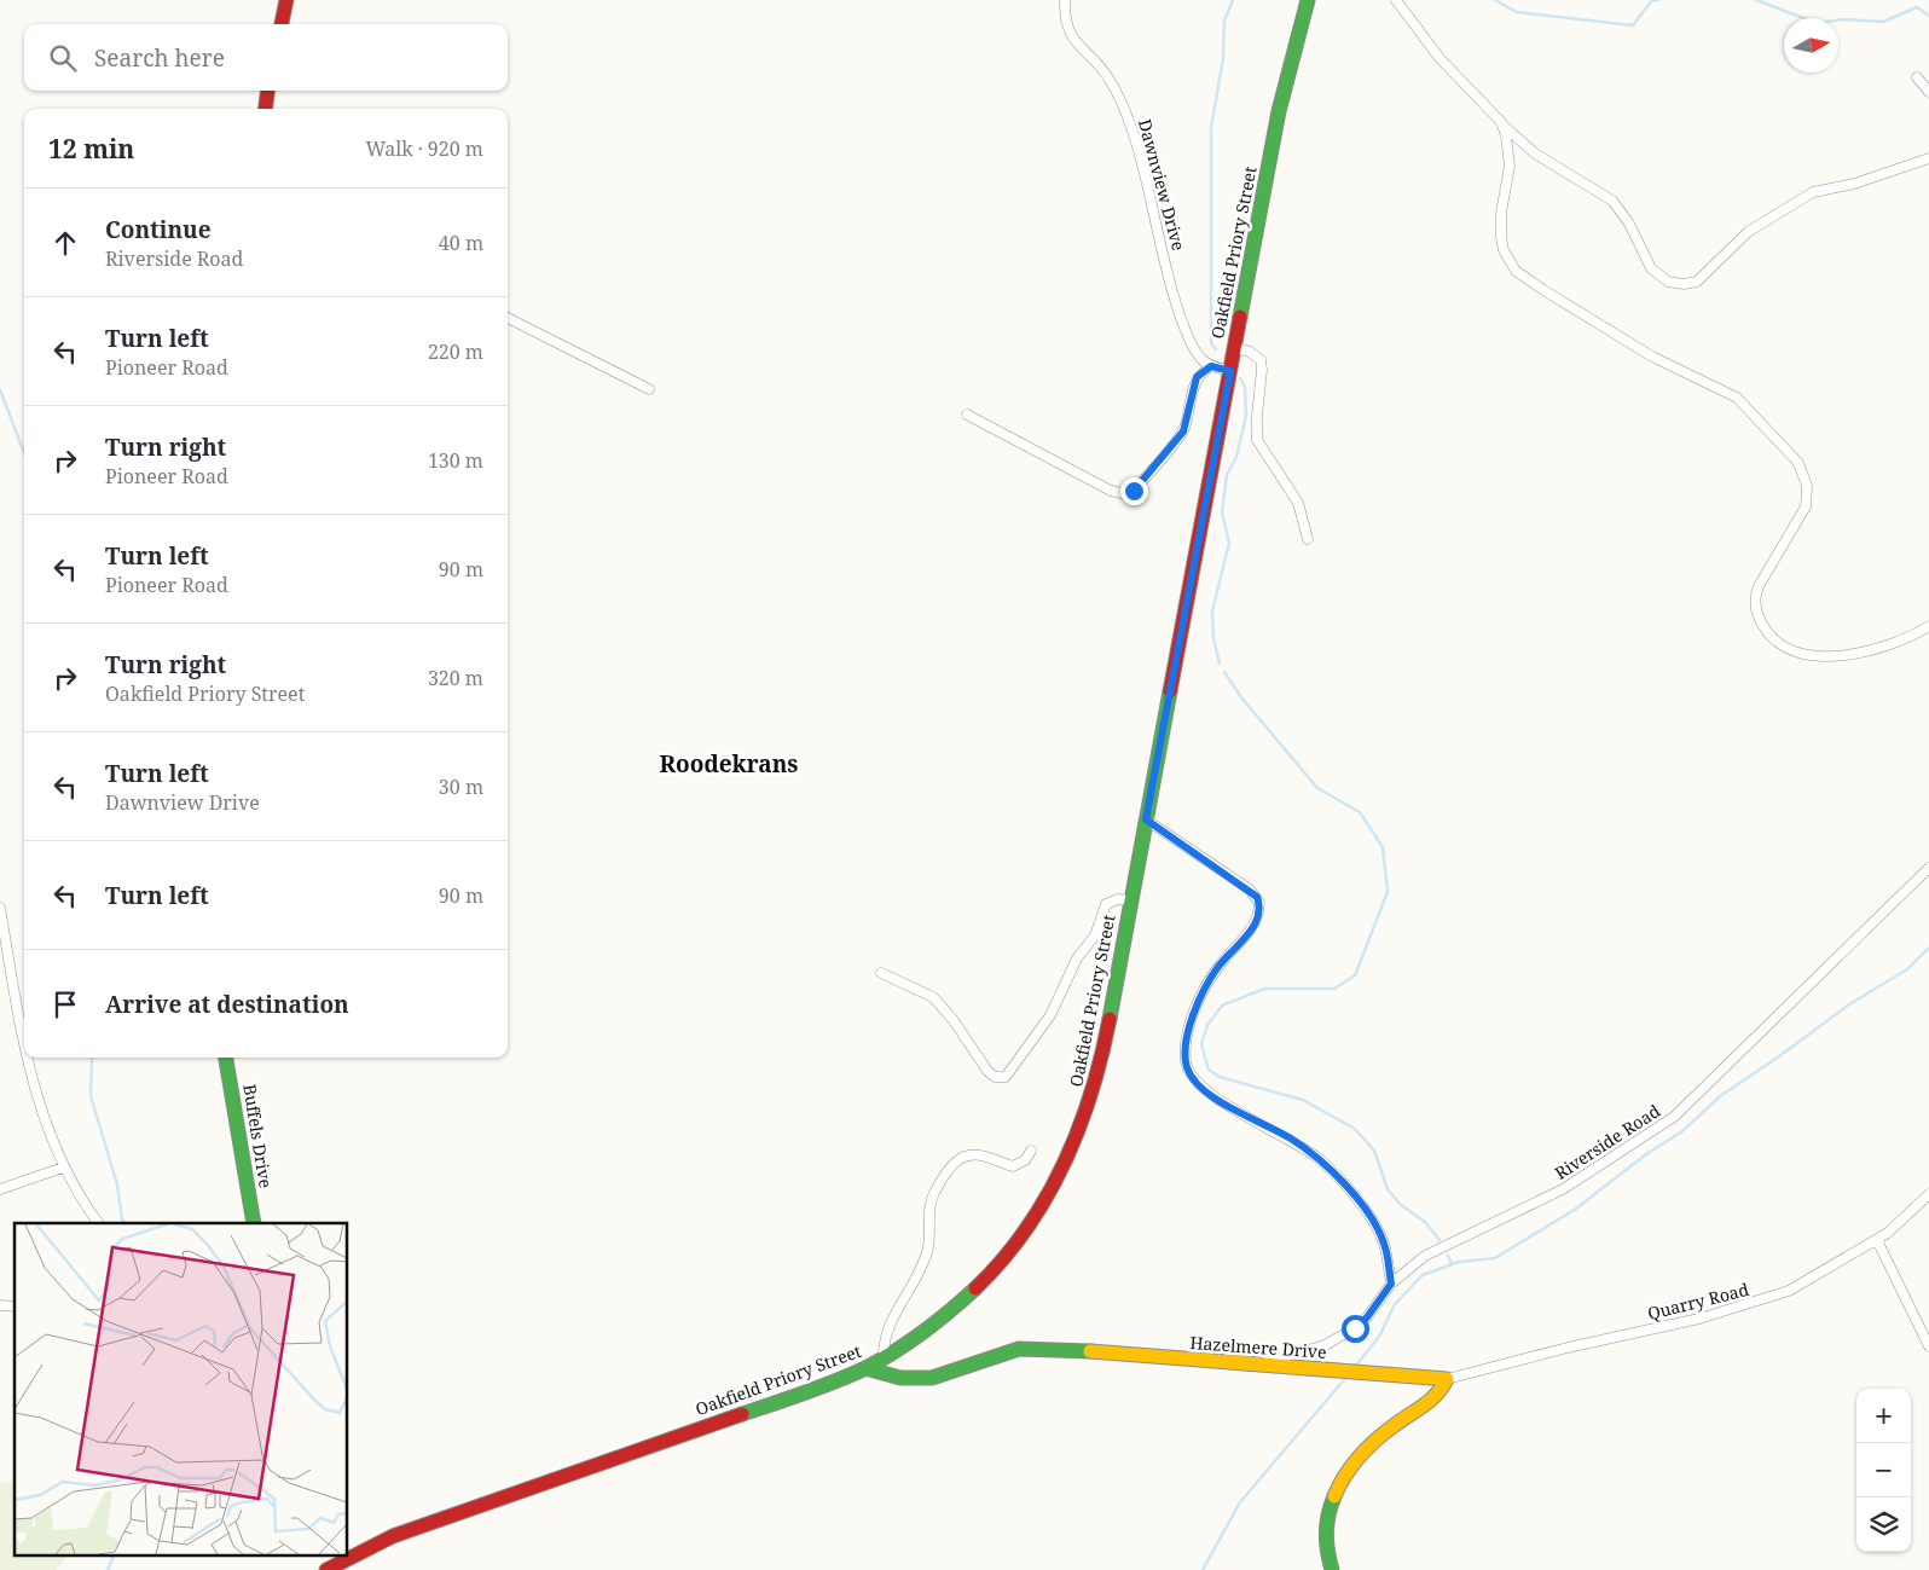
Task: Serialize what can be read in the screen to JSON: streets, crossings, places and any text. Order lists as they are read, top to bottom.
{
  "streets": {
    "street": [
      "Dawnview Drive",
      "Oakfield Priory Street",
      "Buffels Drive",
      "Riverside Road",
      "Quarry Road",
      "Hazelmere Drive"
    ]
  },
  "crossings": [
    ["Oakfield Priory Street", "Hazelmere Drive"],
    ["Riverside Road", "Hazelmere Drive"],
    ["Quarry Road", "Hazelmere Drive"]
  ],
  "districts": ["Roodekrans"],
  "north": "right",
  "page": {
    "search": "Search here",
    "heading": ["12 min", "Walk · 920 m"],
    "list": [
      ["Continue", "Riverside Road", "40 m"],
      ["Turn left", "Pioneer Road", "220 m"],
      ["Turn right", "Pioneer Road", "130 m"],
      ["Turn left", "Pioneer Road", "90 m"],
      ["Turn right", "Oakfield Priory Street", "320 m"],
      ["Turn left", "Dawnview Drive", "30 m"],
      ["Turn left", "90 m"],
      "Arrive at destination"
    ],
    "map_buttons": ["+", "−"]
  }
}
